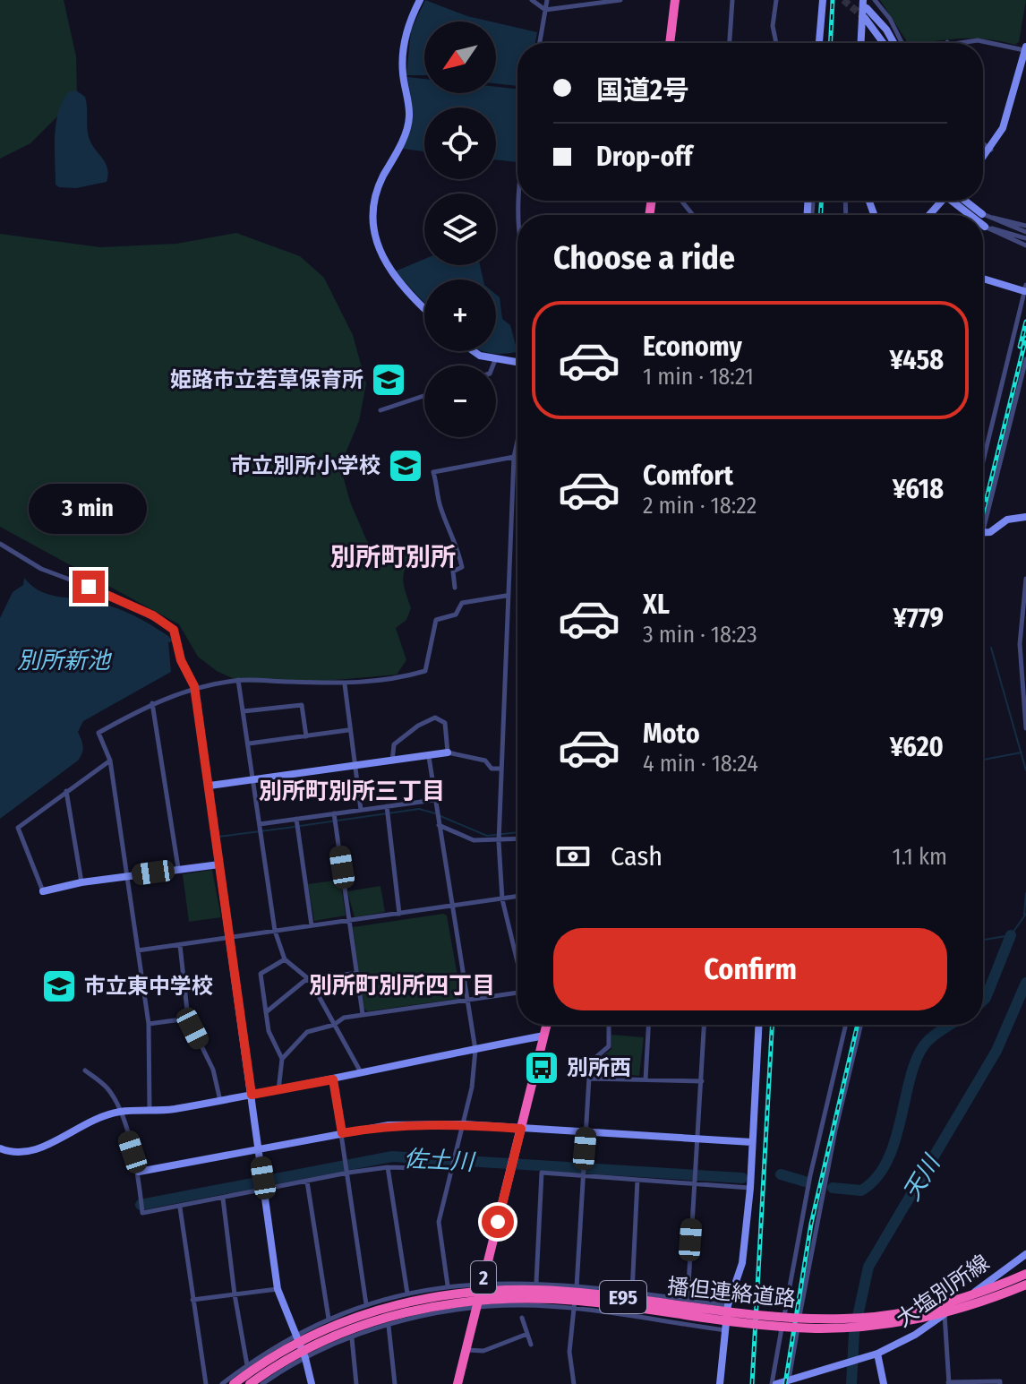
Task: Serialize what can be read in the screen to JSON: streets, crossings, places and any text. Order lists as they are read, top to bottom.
{
  "streets": {
    "highway": ["2", "播但連絡道路", "E95"],
    "street": ["大塩別所線"]
  },
  "districts": ["別所町別所", "別所町別所三丁目", "別所町別所四丁目"],
  "water": ["別所新池", "佐土川", "天川"],
  "places": {
    "school or university": ["姫路市立若草保育所", "市立別所小学校", "市立東中学校"],
    "bus stop": ["別所西"]
  },
  "north": "bottom left",
  "page": {
    "map_buttons": ["+", "−"],
    "banner": ["国道2号", "Drop-off"],
    "heading": "Choose a ride",
    "list": [
      {
        "name": "Economy",
        "note": "1 min · 18:21",
        "value": "¥458"
      },
      {
        "name": "Comfort",
        "note": "2 min · 18:22",
        "value": "¥618"
      },
      {
        "name": "XL",
        "note": "3 min · 18:23",
        "value": "¥779"
      },
      {
        "name": "Moto",
        "note": "4 min · 18:24",
        "value": "¥620"
      }
    ],
    "bubble": "3 min",
    "pay": ["Cash", "1.1 km"],
    "buttons": "Confirm"
  }
}
